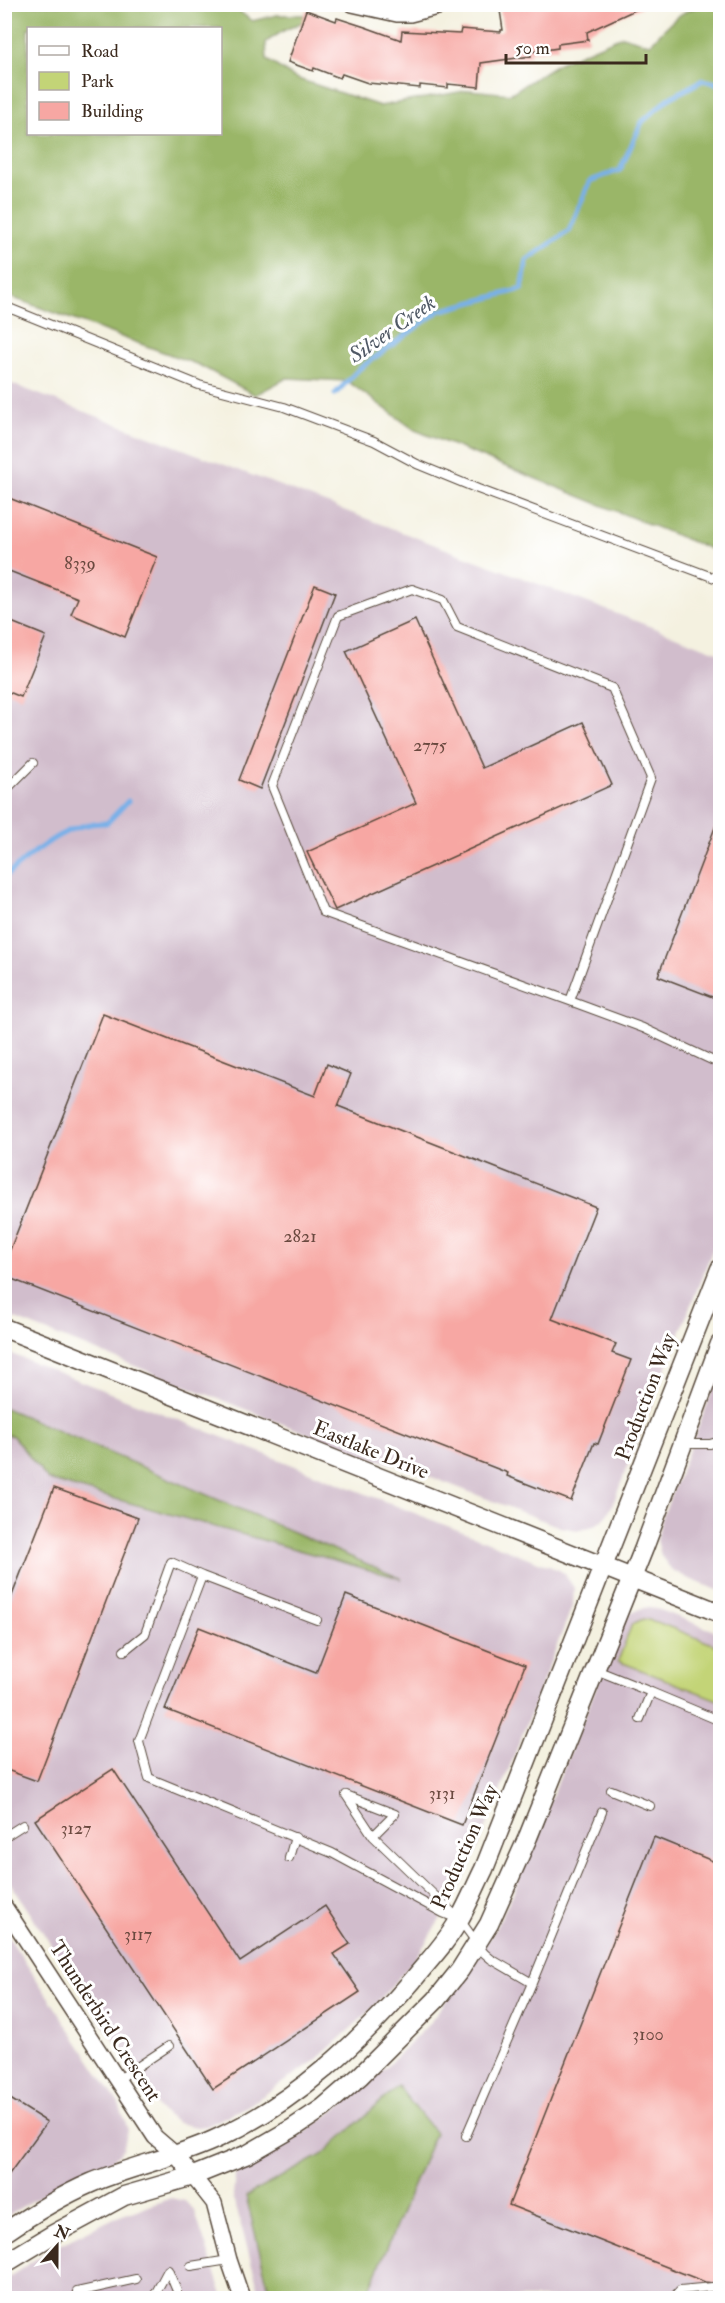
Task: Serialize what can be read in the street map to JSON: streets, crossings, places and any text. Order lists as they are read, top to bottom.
{
  "streets": {
    "street": ["Production Way", "Eastlake Drive", "Thunderbird Crescent"]
  },
  "crossings": [
    ["Production Way", "Eastlake Drive"],
    ["Production Way", "Thunderbird Crescent"]
  ],
  "water": ["Silver Creek"],
  "house_numbers": [
    "8339",
    "2775",
    "2821",
    "3131",
    "3127",
    "3117",
    "3100"
  ],
  "legend": ["Road", "Park", "Building"],
  "scale_bar": "50 m",
  "north": "top"
}
